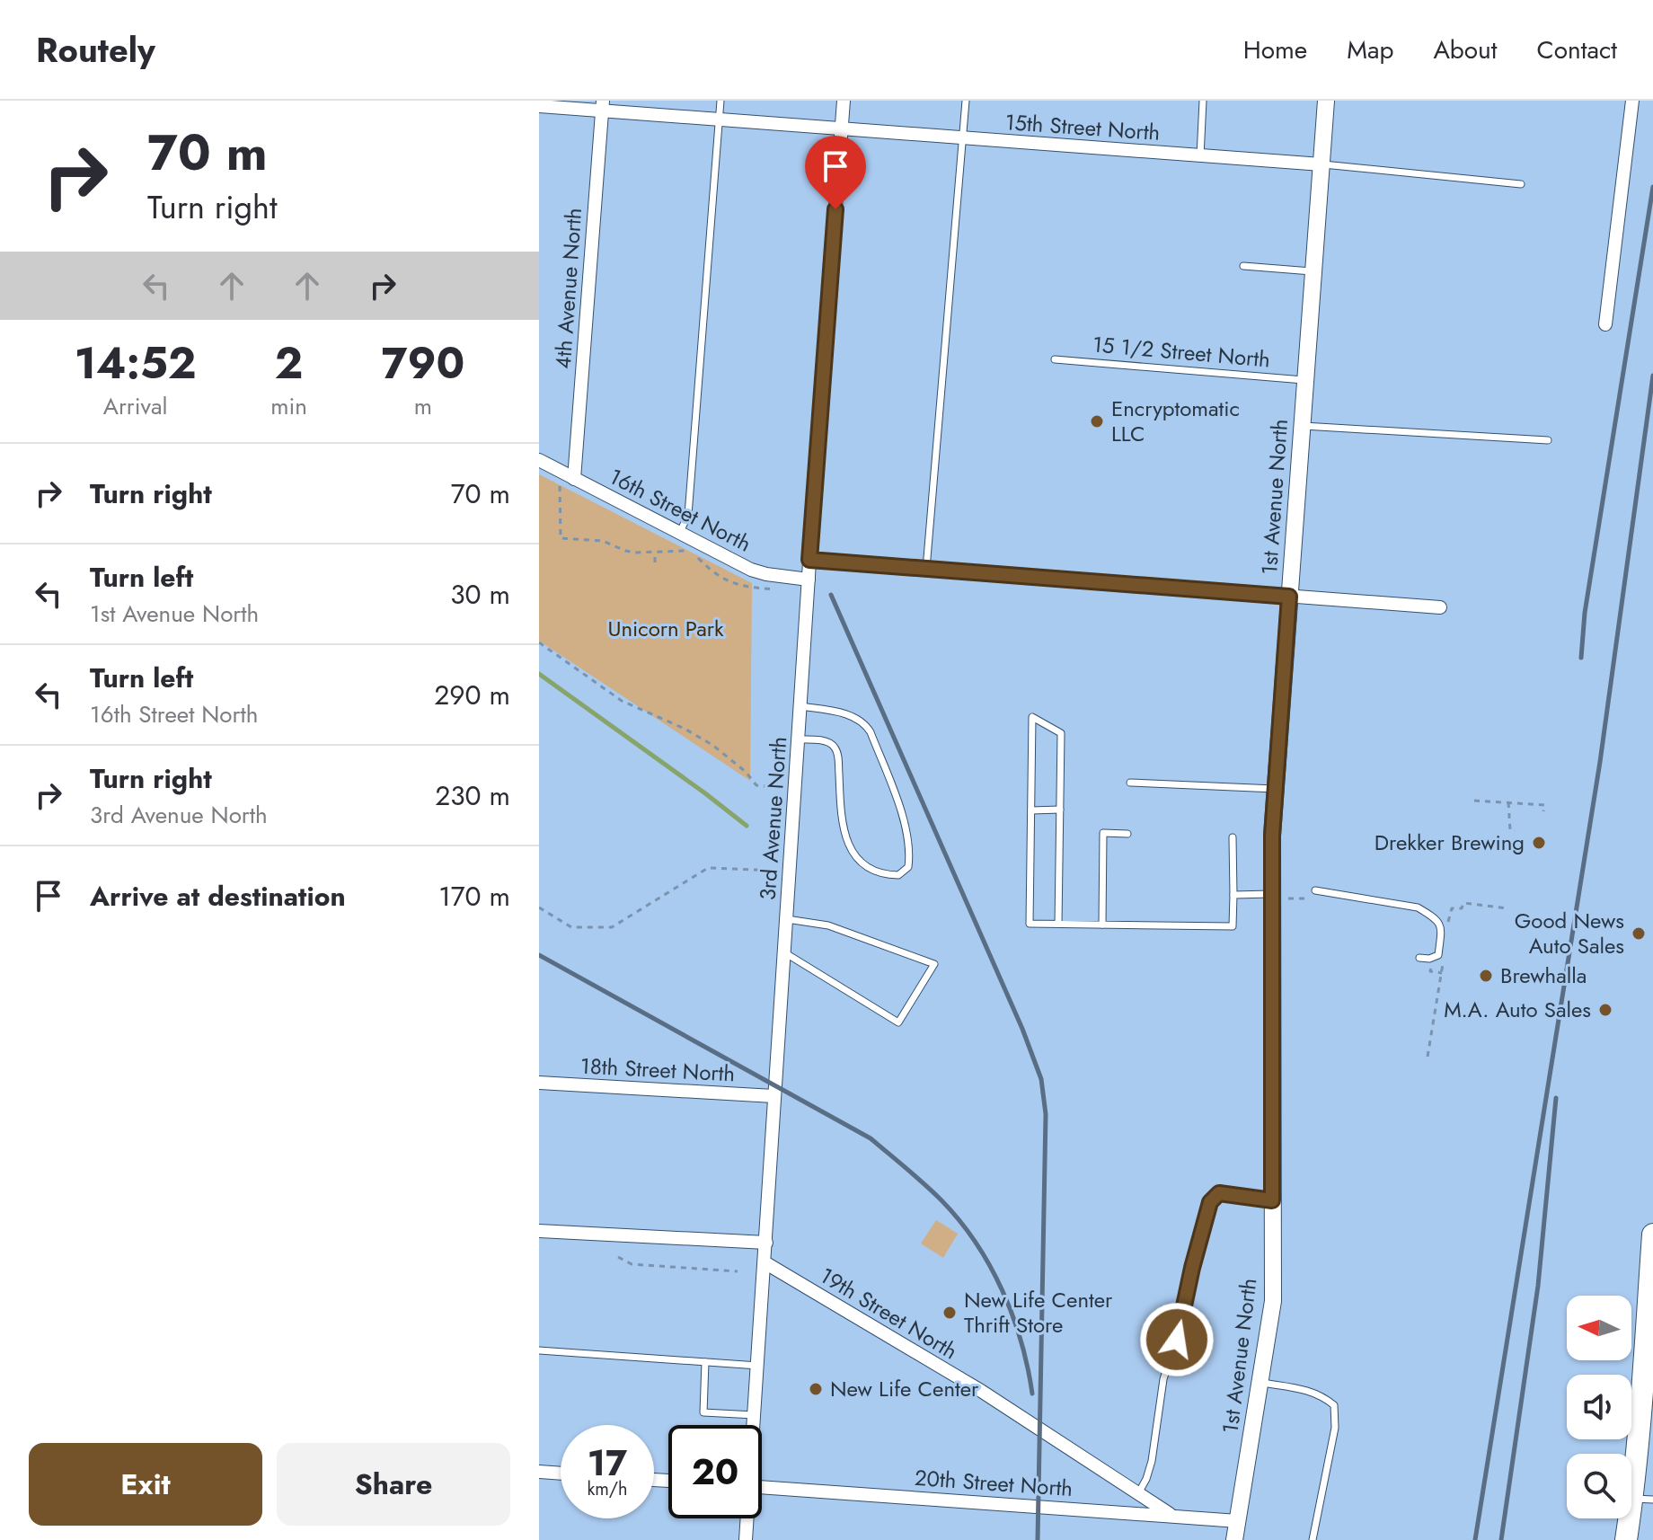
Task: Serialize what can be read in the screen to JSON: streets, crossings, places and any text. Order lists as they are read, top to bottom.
{
  "streets": {
    "street": [
      "15th Street North",
      "4th Avenue North",
      "1st Avenue North",
      "16th Street North",
      "3rd Avenue North",
      "18th Street North",
      "19th Street North",
      "20th Street North"
    ],
    "lane": ["15 1/2 Street North"]
  },
  "crossings": [
    ["15th Street North", "4th Avenue North"],
    ["15th Street North", "1st Avenue North"],
    ["15th Street North", "3rd Avenue North"],
    ["4th Avenue North", "16th Street North"],
    ["15 1/2 Street North", "1st Avenue North"],
    ["1st Avenue North", "20th Street North"],
    ["16th Street North", "3rd Avenue North"],
    ["3rd Avenue North", "18th Street North"],
    ["3rd Avenue North", "19th Street North"],
    ["19th Street North", "20th Street North"]
  ],
  "parks": ["Unicorn Park"],
  "places": [
    "Encryptomatic LLC",
    "Drekker Brewing",
    "Good News Auto Sales",
    "Brewhalla",
    "M.A. Auto Sales",
    "New Life Center Thrift Store",
    "New Life Center"
  ],
  "north": "left",
  "page": {
    "header": "Routely",
    "nav": [
      "Home",
      "Map",
      "About",
      "Contact"
    ],
    "turn": ["70 m", "Turn right"],
    "eta": [
      "14:52",
      "Arrival",
      "2",
      "min",
      "790",
      "m"
    ],
    "list": [
      {
        "name": "Turn right",
        "value": "70 m"
      },
      {
        "name": "Turn left",
        "note": "1st Avenue North",
        "value": "30 m"
      },
      {
        "name": "Turn left",
        "note": "16th Street North",
        "value": "290 m"
      },
      {
        "name": "Turn right",
        "note": "3rd Avenue North",
        "value": "230 m"
      },
      {
        "name": "Arrive at destination",
        "value": "170 m"
      }
    ],
    "speed": "17 km/h",
    "limit": "20",
    "buttons": ["Exit", "Share"]
  }
}
